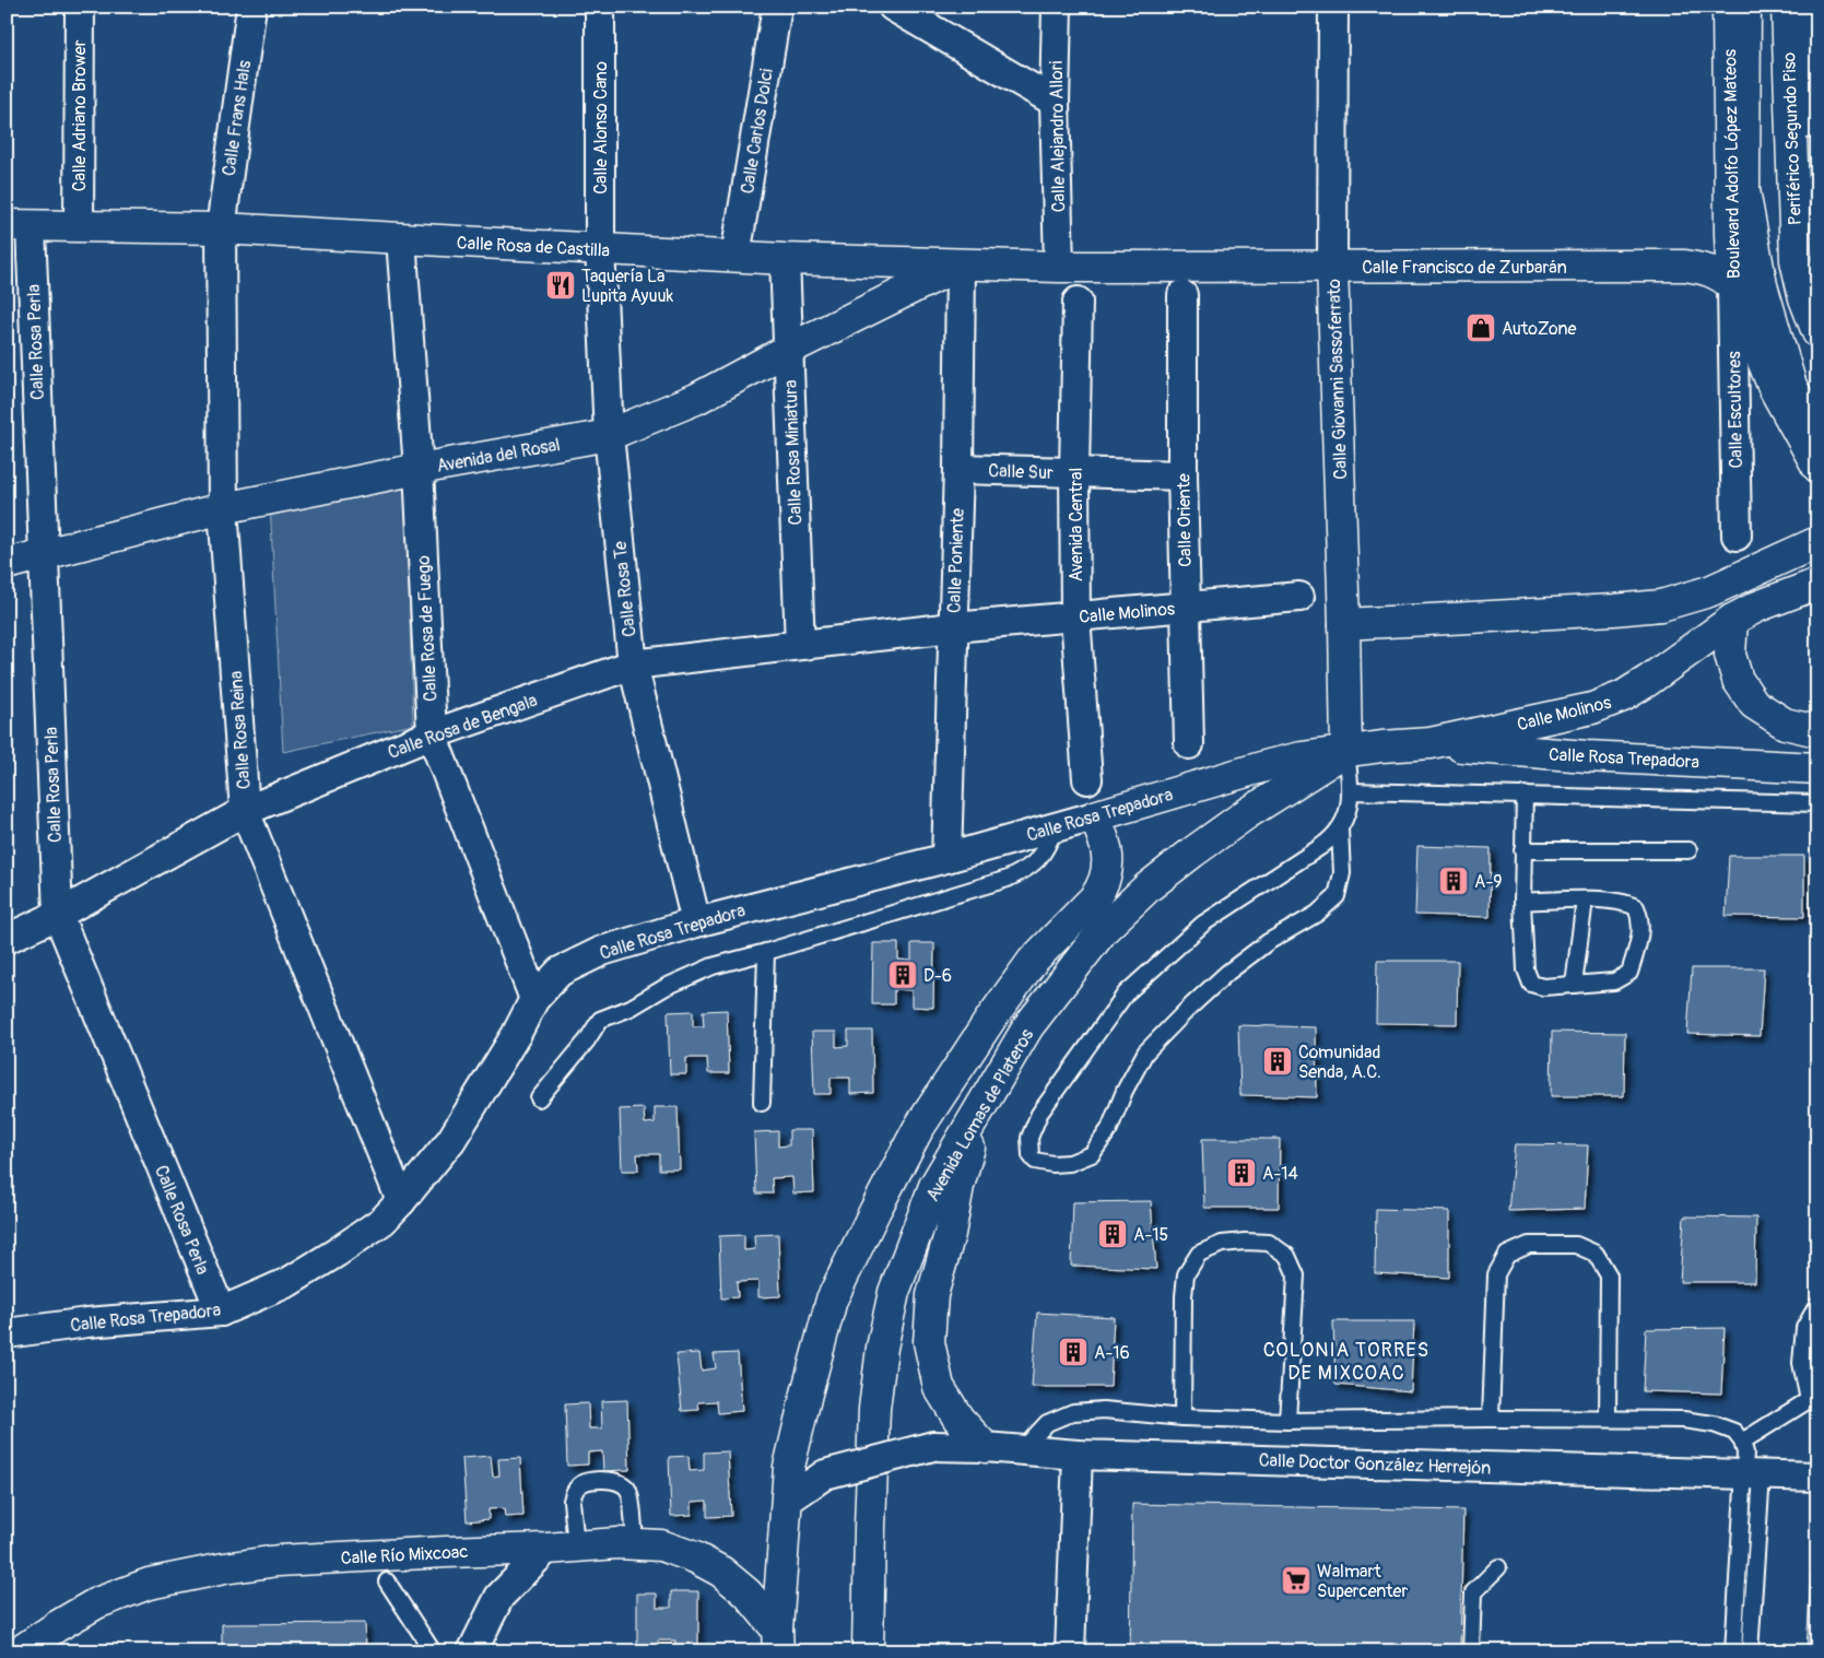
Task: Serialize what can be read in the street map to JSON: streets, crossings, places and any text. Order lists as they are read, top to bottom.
{
  "streets": {
    "main road": [
      "Periférico Segundo Piso",
      "Boulevard Adolfo López Mateos",
      "Calle Rosa de Castilla",
      "Calle Francisco de Zurbarán",
      "Calle Giovanni Sassoferrato",
      "Avenida del Rosal",
      "Calle Molinos",
      "Calle Rosa Trepadora",
      "Avenida Lomas de Plateros",
      "Calle Río Mixcoac"
    ],
    "street": [
      "Calle Adriano Brower",
      "Calle Frans Hals",
      "Calle Alonso Cano",
      "Calle Carlos Dolci",
      "Calle Alejandro Allori",
      "Calle Rosa Perla",
      "Calle Escultores",
      "Calle Rosa Miniatura",
      "Calle Sur",
      "Calle Oriente",
      "Avenida Central",
      "Calle Poniente",
      "Calle Rosa Te",
      "Calle Rosa de Fuego",
      "Calle Rosa de Bengala",
      "Calle Rosa Reina",
      "Calle Doctor González Herrejón"
    ]
  },
  "crossings": [
    ["Calle Adriano Brower", "Calle Rosa de Castilla"],
    ["Calle Frans Hals", "Calle Rosa de Castilla"],
    ["Calle Frans Hals", "Calle Rosa Reina"],
    ["Calle Alonso Cano", "Calle Rosa de Castilla"],
    ["Calle Alonso Cano", "Calle Rosa Te"],
    ["Calle Carlos Dolci", "Calle Rosa de Castilla"],
    ["Calle Alejandro Allori", "Calle Rosa de Castilla"],
    ["Calle Alejandro Allori", "Calle Francisco de Zurbarán"],
    ["Boulevard Adolfo López Mateos", "Calle Francisco de Zurbarán"],
    ["Boulevard Adolfo López Mateos", "Calle Escultores"],
    ["Calle Rosa de Castilla", "Calle Francisco de Zurbarán"],
    ["Calle Rosa de Castilla", "Calle Rosa Perla"],
    ["Calle Rosa de Castilla", "Calle Rosa Miniatura"],
    ["Calle Rosa de Castilla", "Avenida del Rosal"],
    ["Calle Rosa de Castilla", "Calle Poniente"],
    ["Calle Rosa de Castilla", "Calle Rosa Te"],
    ["Calle Rosa de Castilla", "Calle Rosa de Fuego"],
    ["Calle Rosa de Castilla", "Calle Rosa Reina"],
    ["Calle Francisco de Zurbarán", "Calle Giovanni Sassoferrato"],
    ["Calle Francisco de Zurbarán", "Calle Escultores"],
    ["Calle Rosa Perla", "Avenida del Rosal"],
    ["Calle Rosa Perla", "Calle Rosa de Bengala"],
    ["Calle Rosa Perla", "Calle Rosa Trepadora"],
    ["Calle Giovanni Sassoferrato", "Calle Molinos"],
    ["Calle Giovanni Sassoferrato", "Calle Rosa Trepadora"],
    ["Calle Giovanni Sassoferrato", "Avenida Lomas de Plateros"],
    ["Calle Rosa Miniatura", "Avenida del Rosal"],
    ["Calle Rosa Miniatura", "Calle Rosa de Bengala"],
    ["Avenida del Rosal", "Calle Poniente"],
    ["Avenida del Rosal", "Calle Rosa Te"],
    ["Avenida del Rosal", "Calle Rosa de Fuego"],
    ["Avenida del Rosal", "Calle Rosa Reina"],
    ["Calle Sur", "Calle Oriente"],
    ["Calle Sur", "Avenida Central"],
    ["Calle Sur", "Calle Poniente"],
    ["Calle Oriente", "Calle Molinos"],
    ["Avenida Central", "Calle Molinos"],
    ["Calle Poniente", "Calle Molinos"],
    ["Calle Poniente", "Calle Rosa de Bengala"],
    ["Calle Poniente", "Calle Rosa Trepadora"],
    ["Calle Rosa Te", "Calle Rosa de Bengala"],
    ["Calle Rosa Te", "Calle Rosa Trepadora"],
    ["Calle Molinos", "Calle Rosa de Bengala"],
    ["Calle Molinos", "Calle Rosa Trepadora"],
    ["Calle Molinos", "Avenida Lomas de Plateros"],
    ["Calle Rosa de Fuego", "Calle Rosa de Bengala"],
    ["Calle Rosa de Fuego", "Calle Rosa Trepadora"],
    ["Calle Rosa de Bengala", "Calle Rosa Reina"],
    ["Calle Rosa Reina", "Calle Rosa Trepadora"],
    ["Calle Rosa Trepadora", "Avenida Lomas de Plateros"]
  ],
  "districts": ["COLONIA TORRES DE MIXCOAC"],
  "places": {
    "restaurant": ["Taquería La Lupita Ayuuk"],
    "shop": ["AutoZone"],
    "building": [
      "A-9",
      "D-6",
      "Comunidad Senda, A.C.",
      "A-14",
      "A-15",
      "A-16"
    ],
    "supermarket": ["Walmart Supercenter"]
  }
}
